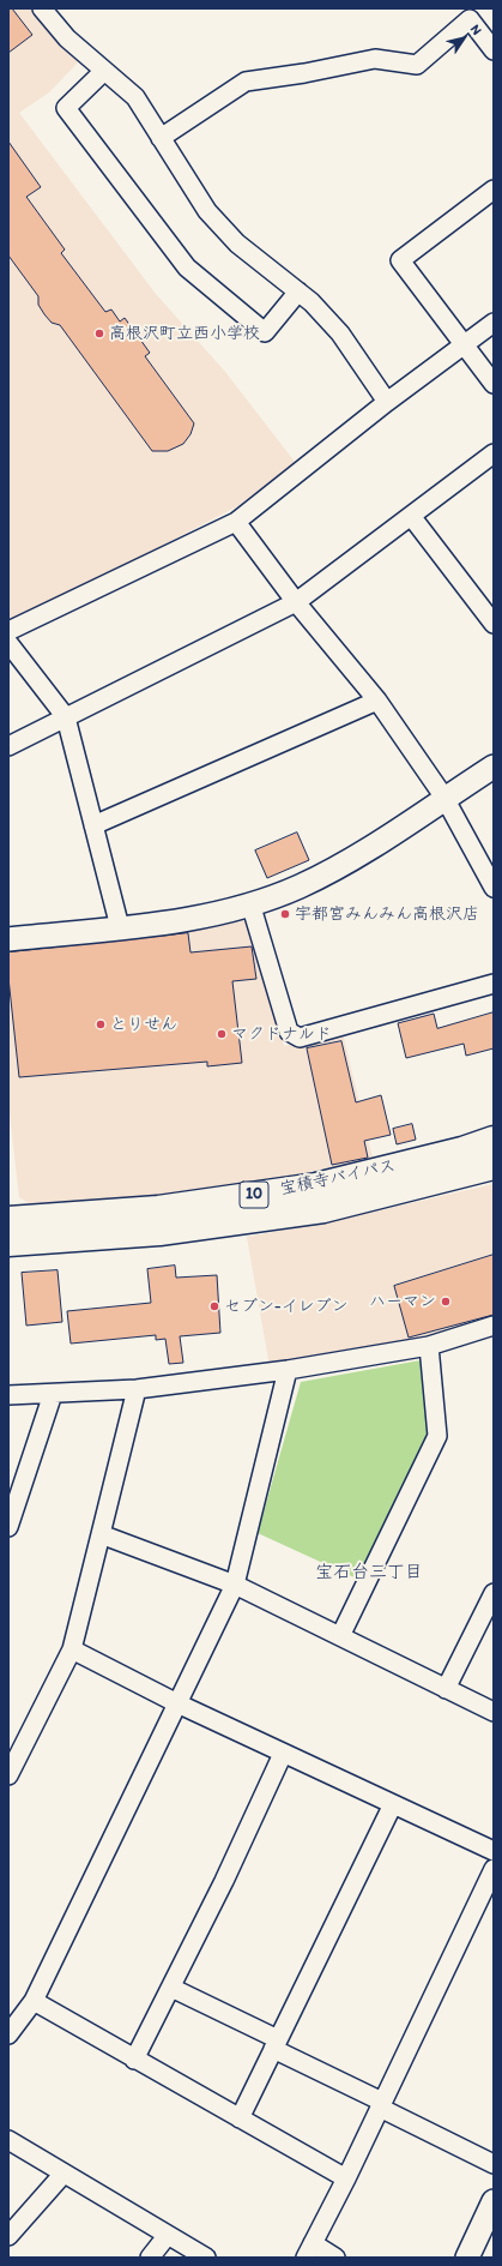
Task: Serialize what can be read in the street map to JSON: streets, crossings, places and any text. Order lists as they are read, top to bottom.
{
  "streets": {
    "main road": ["宝積寺バイパス", "10"]
  },
  "districts": ["宝石台三丁目"],
  "places": [
    "高根沢町立西小学校",
    "宇都宮みんみん高根沢店",
    "とりせん",
    "マクドナルド",
    "ハーマン",
    "セブン-イレブン"
  ],
  "north": "top right"
}
